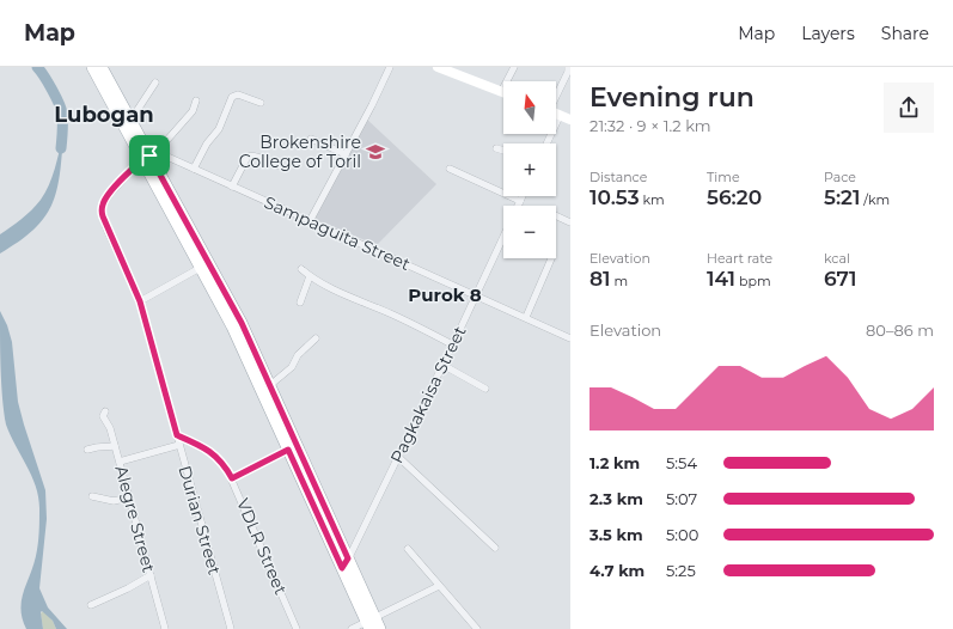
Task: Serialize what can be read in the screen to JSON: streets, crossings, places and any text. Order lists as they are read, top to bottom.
{
  "streets": {
    "street": [
      "Sampaguita Street",
      "Pagkakaisa Street",
      "Alegre Street",
      "Durian Street",
      "VDLR Street"
    ]
  },
  "crossings": [
    ["Sampaguita Street", "Pagkakaisa Street"],
    ["Sampaguita Street", "Durian Street"],
    ["Durian Street", "VDLR Street"]
  ],
  "districts": ["Lubogan", "Purok 8"],
  "places": {
    "school or university": ["Brokenshire College of Toril"]
  },
  "north": "top",
  "page": {
    "header": "Map",
    "nav": ["Map", "Layers", "Share"],
    "heading": ["Evening run", "21:32 · 9 × 1.2 km"],
    "map_buttons": ["+", "−"],
    "stats": [
      ["Distance", "10.53 km"],
      ["Time", "56:20"],
      ["Pace", "5:21 /km"],
      ["Elevation", "81 m"],
      ["Heart rate", "141 bpm"],
      ["kcal", "671"]
    ],
    "chart": ["Elevation", "80–86 m"],
    "list": [
      {
        "name": "1.2 km",
        "note": "5:54"
      },
      {
        "name": "2.3 km",
        "note": "5:07"
      },
      {
        "name": "3.5 km",
        "note": "5:00"
      },
      {
        "name": "4.7 km",
        "note": "5:25"
      }
    ]
  }
}
